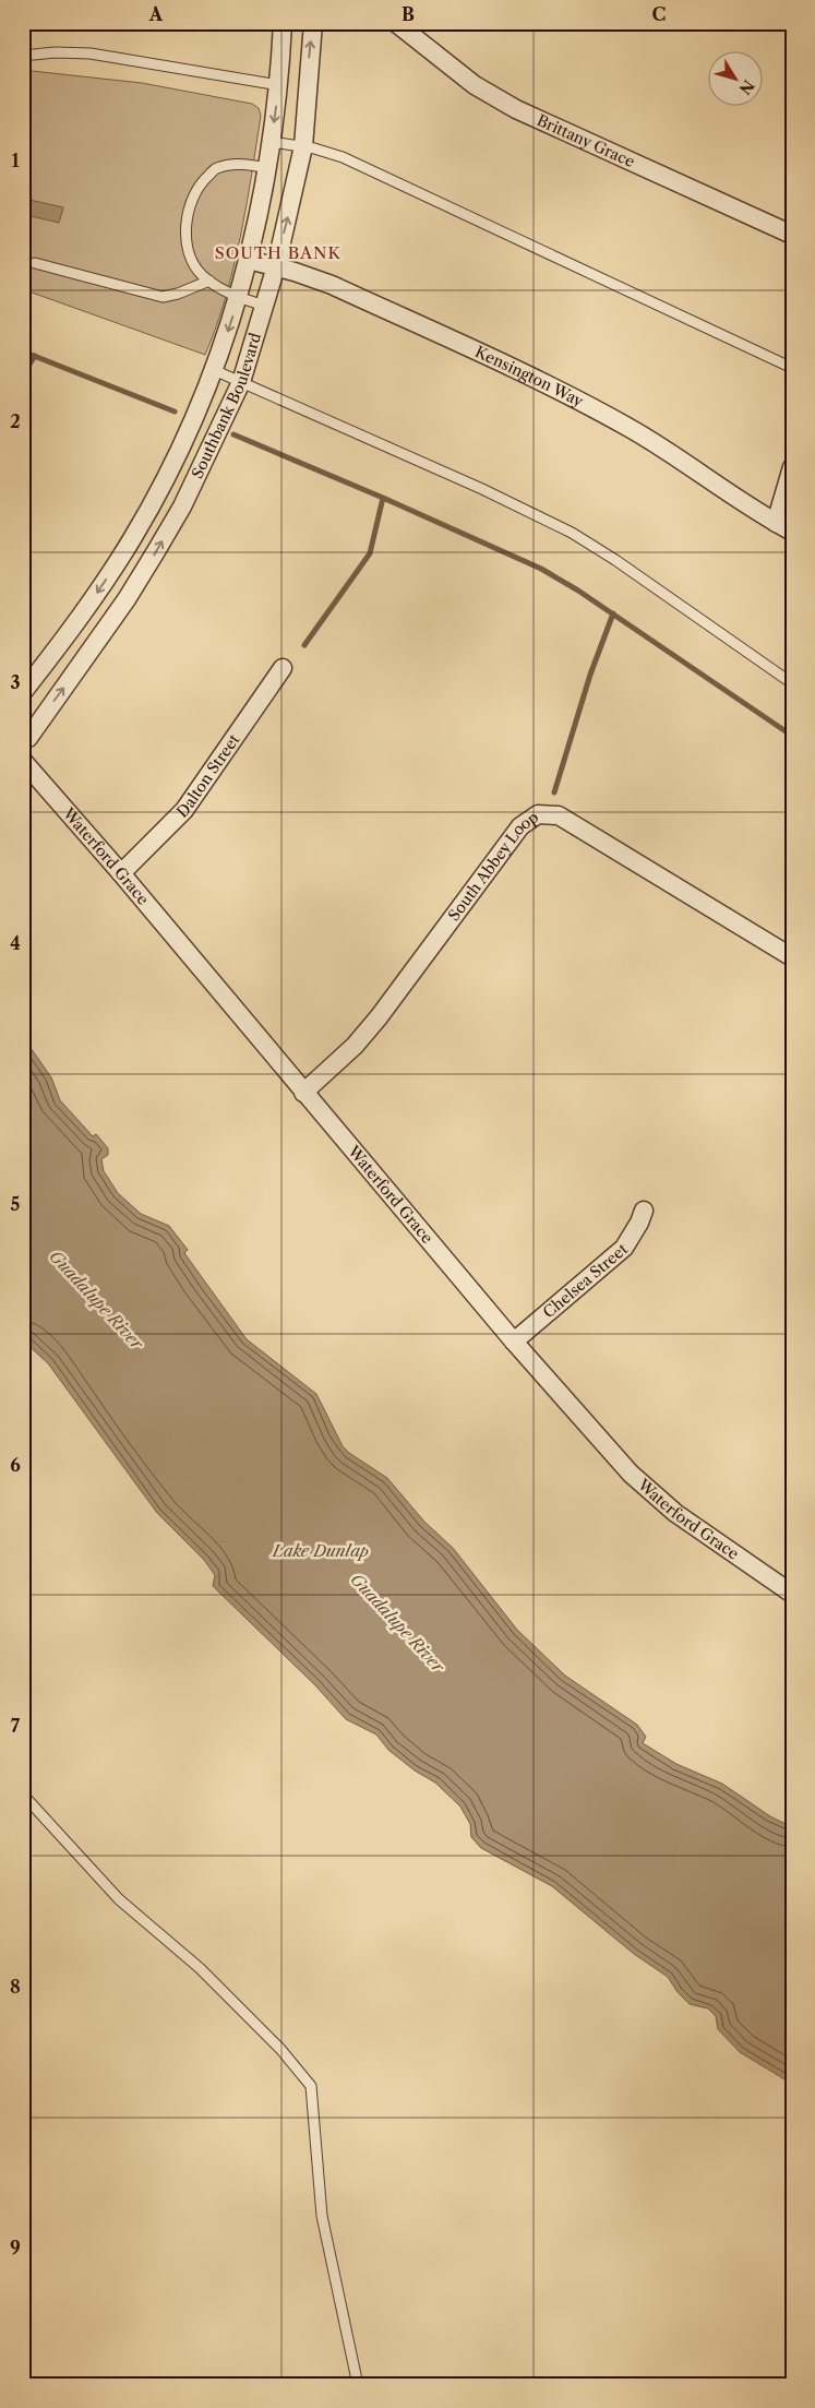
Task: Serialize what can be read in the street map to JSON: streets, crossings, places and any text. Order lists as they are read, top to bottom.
{
  "streets": {
    "street": [
      "Brittany Grace",
      "Kensington Way",
      "Southbank Boulevard",
      "Dalton Street",
      "Waterford Grace",
      "South Abbey Loop",
      "Chelsea Street"
    ]
  },
  "crossings": [
    ["Kensington Way", "Southbank Boulevard"],
    ["Dalton Street", "Waterford Grace"],
    ["Waterford Grace", "South Abbey Loop"],
    ["Waterford Grace", "Chelsea Street"]
  ],
  "districts": ["SOUTH BANK"],
  "water": ["Guadalupe River", "Lake Dunlap"],
  "north": "bottom right",
  "grid": {
    "columns": ["A", "B", "C"],
    "rows": [
      "1",
      "2",
      "3",
      "4",
      "5",
      "6",
      "7",
      "8",
      "9"
    ]
  }
}
